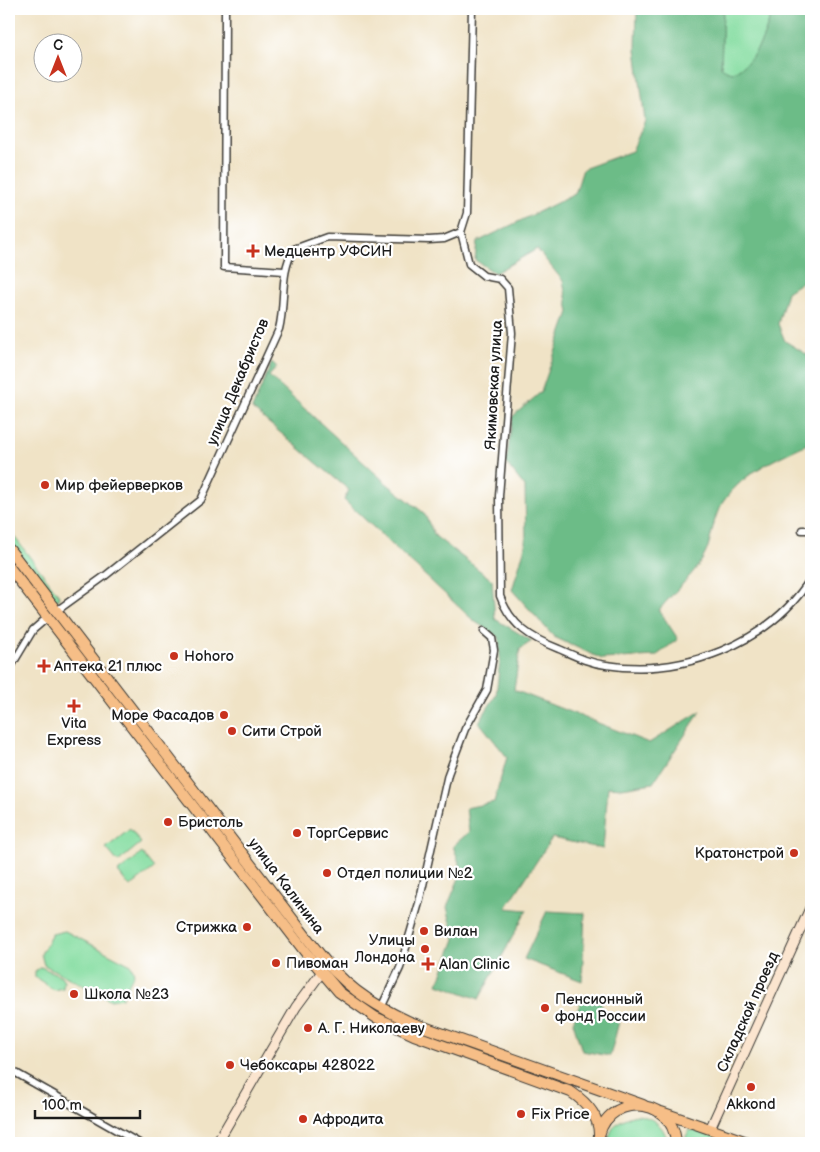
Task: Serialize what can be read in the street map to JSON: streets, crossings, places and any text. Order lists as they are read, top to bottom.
{
  "streets": {
    "main road": ["улица Калинина"],
    "street": ["улица Декабристов", "Якимовская улица", "Складской проезд"]
  },
  "crossings": [
    ["улица Декабристов", "улица Калинина"],
    ["улица Калинина", "Складской проезд"]
  ],
  "places": {
    "health": [
      "Медцентр УФСИН",
      "Аптека 21 плюс",
      "Vita Express",
      "Alan Clinic"
    ],
    "other": [
      "Мир фейерверков",
      "Hohoro",
      "Море Фасадов",
      "Сити Строй",
      "Бристоль",
      "ТоргСервис",
      "Кратонстрой",
      "Отдел полиции №2",
      "Стрижка",
      "Вилан",
      "Улицы Лондона",
      "Пивоман",
      "Школа №23",
      "Пенсионный фонд России",
      "А. Г. Николаеву",
      "Чебоксары 428022",
      "Akkond",
      "Fix Price",
      "Афродита"
    ]
  },
  "scale_bar": "100 m",
  "north": "top"
}
